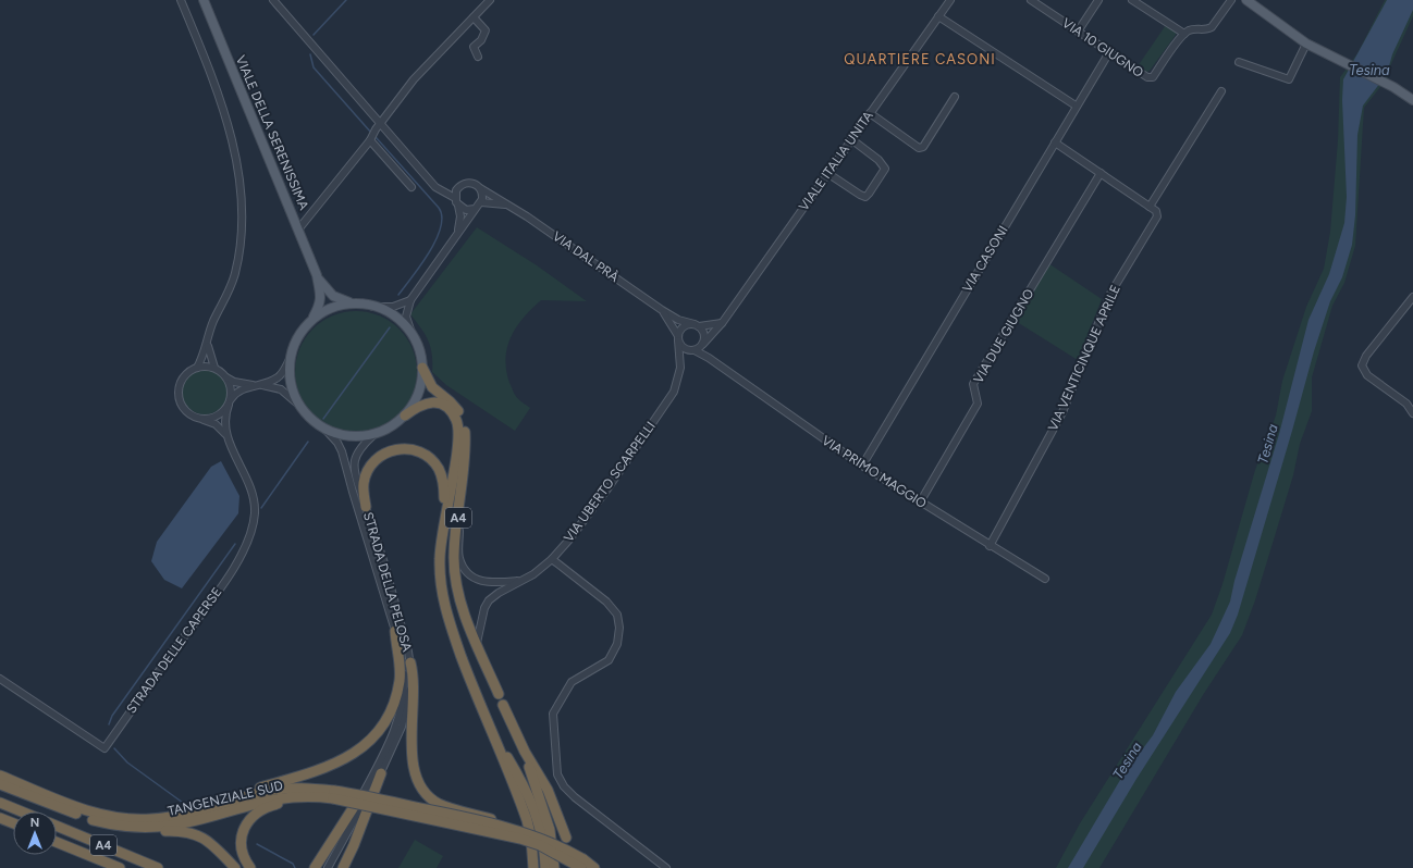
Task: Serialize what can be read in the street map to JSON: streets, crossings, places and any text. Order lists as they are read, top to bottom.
{
  "streets": {
    "highway": ["A4", "TANGENZIALE SUD"],
    "main road": ["VIALE DELLA SERENISSIMA"],
    "street": [
      "VIA 10 GIUGNO",
      "VIALE ITALIA UNITA",
      "VIA DAL PRÀ",
      "VIA CASONI",
      "VIA DUE GIUGNO",
      "VIA VENTICINQUE APRILE",
      "VIA PRIMO MAGGIO",
      "VIA UBERTO SCARPELLI",
      "STRADA DELLA PELOSA",
      "STRADA DELLE CAPERSE"
    ]
  },
  "crossings": [
    ["VIA 10 GIUGNO", "VIA CASONI"],
    ["VIALE DELLA SERENISSIMA", "A4"],
    ["VIALE DELLA SERENISSIMA", "STRADA DELLA PELOSA"],
    ["VIALE ITALIA UNITA", "VIA DAL PRÀ"],
    ["VIALE ITALIA UNITA", "VIA PRIMO MAGGIO"],
    ["VIALE ITALIA UNITA", "VIA UBERTO SCARPELLI"],
    ["VIA DAL PRÀ", "VIA PRIMO MAGGIO"],
    ["VIA DAL PRÀ", "VIA UBERTO SCARPELLI"],
    ["VIA CASONI", "VIA PRIMO MAGGIO"],
    ["VIA DUE GIUGNO", "VIA PRIMO MAGGIO"],
    ["VIA VENTICINQUE APRILE", "VIA PRIMO MAGGIO"],
    ["VIA PRIMO MAGGIO", "VIA UBERTO SCARPELLI"],
    ["VIA UBERTO SCARPELLI", "A4"],
    ["A4", "STRADA DELLA PELOSA"]
  ],
  "districts": ["QUARTIERE CASONI"],
  "water": ["Tesina"],
  "north": "top"
}
